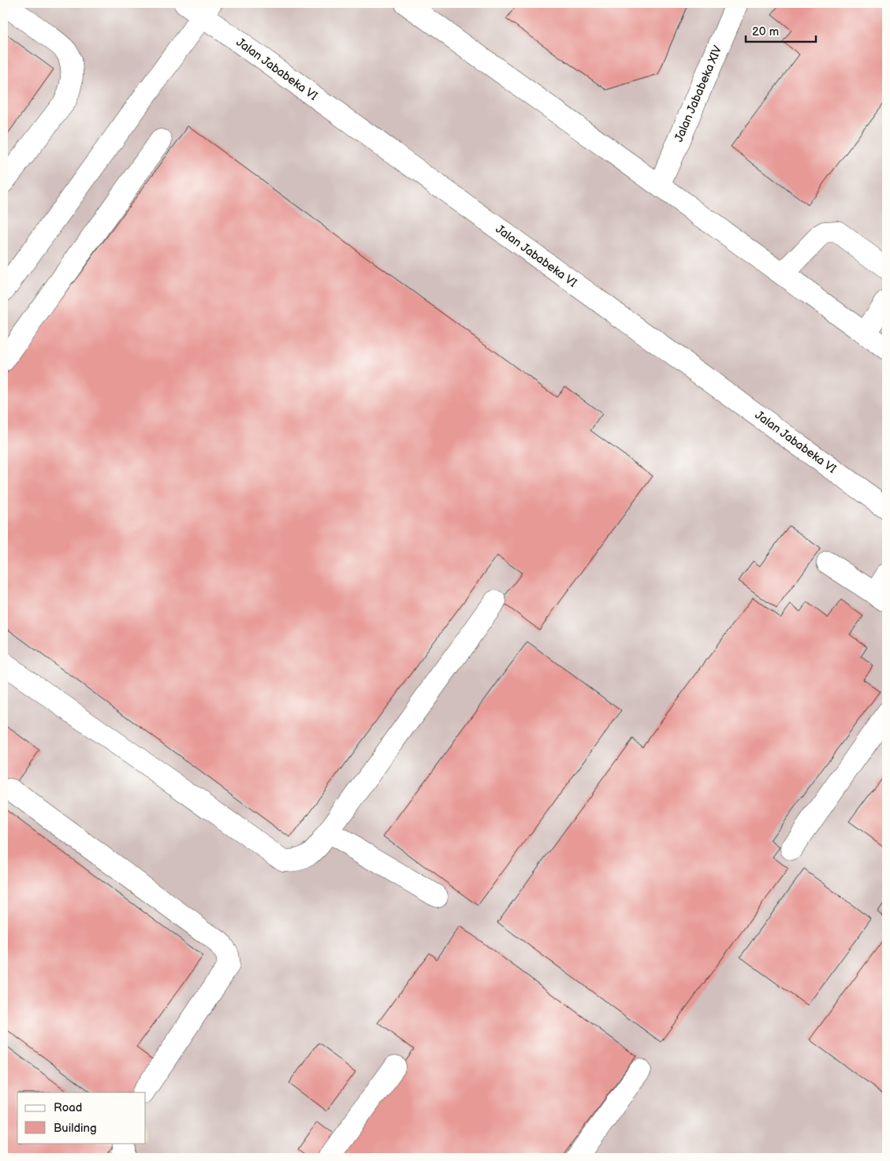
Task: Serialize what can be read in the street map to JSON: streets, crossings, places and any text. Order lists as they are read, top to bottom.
{
  "streets": {
    "street": ["Jalan Jababeka VI", "Jalan Jababeka XIV"]
  },
  "legend": ["Road", "Building"],
  "scale_bar": "20 m"
}
